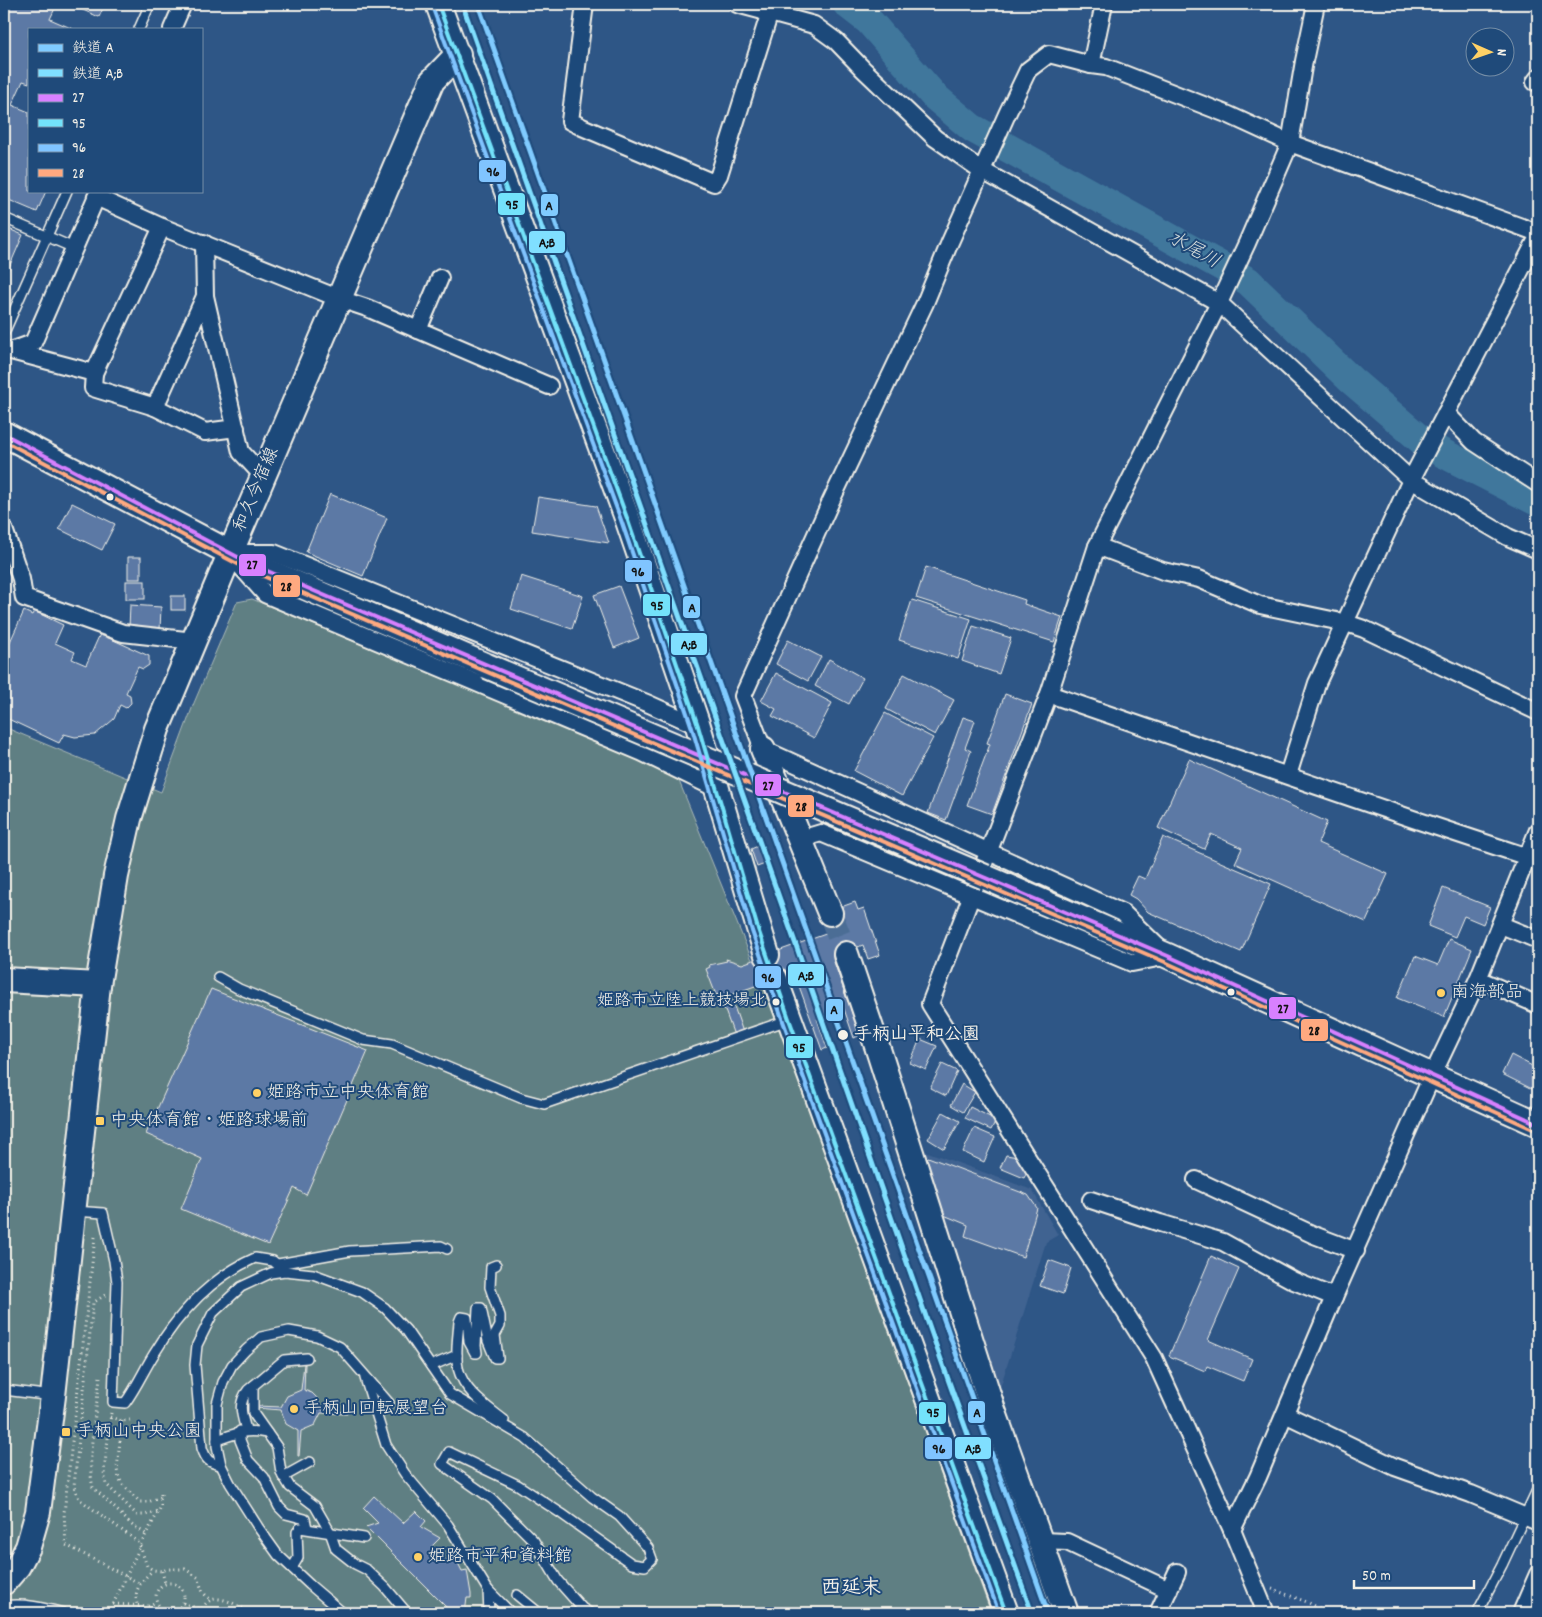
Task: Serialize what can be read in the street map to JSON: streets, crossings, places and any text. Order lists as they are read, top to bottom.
{
  "streets": {
    "street": ["和久今宿線"]
  },
  "districts": ["西延末"],
  "water": ["水尾川"],
  "places": {
    "other": [
      "南海部品",
      "姫路市立陸上競技場北",
      "手柄山平和公園",
      "姫路市立中央体育館",
      "手柄山回転展望台",
      "姫路市平和資料館"
    ],
    "transit": ["中央体育館・姫路球場前", "手柄山中央公園"]
  },
  "lines": [
    "rail line A",
    "transit line 95",
    "rail line A;B",
    "transit line 96",
    "transit line 27",
    "transit line 28"
  ],
  "legend": [
    "鉄道 A",
    "鉄道 A;B",
    "27",
    "95",
    "96",
    "28"
  ],
  "scale_bar": "50 m",
  "north": "right"
}
